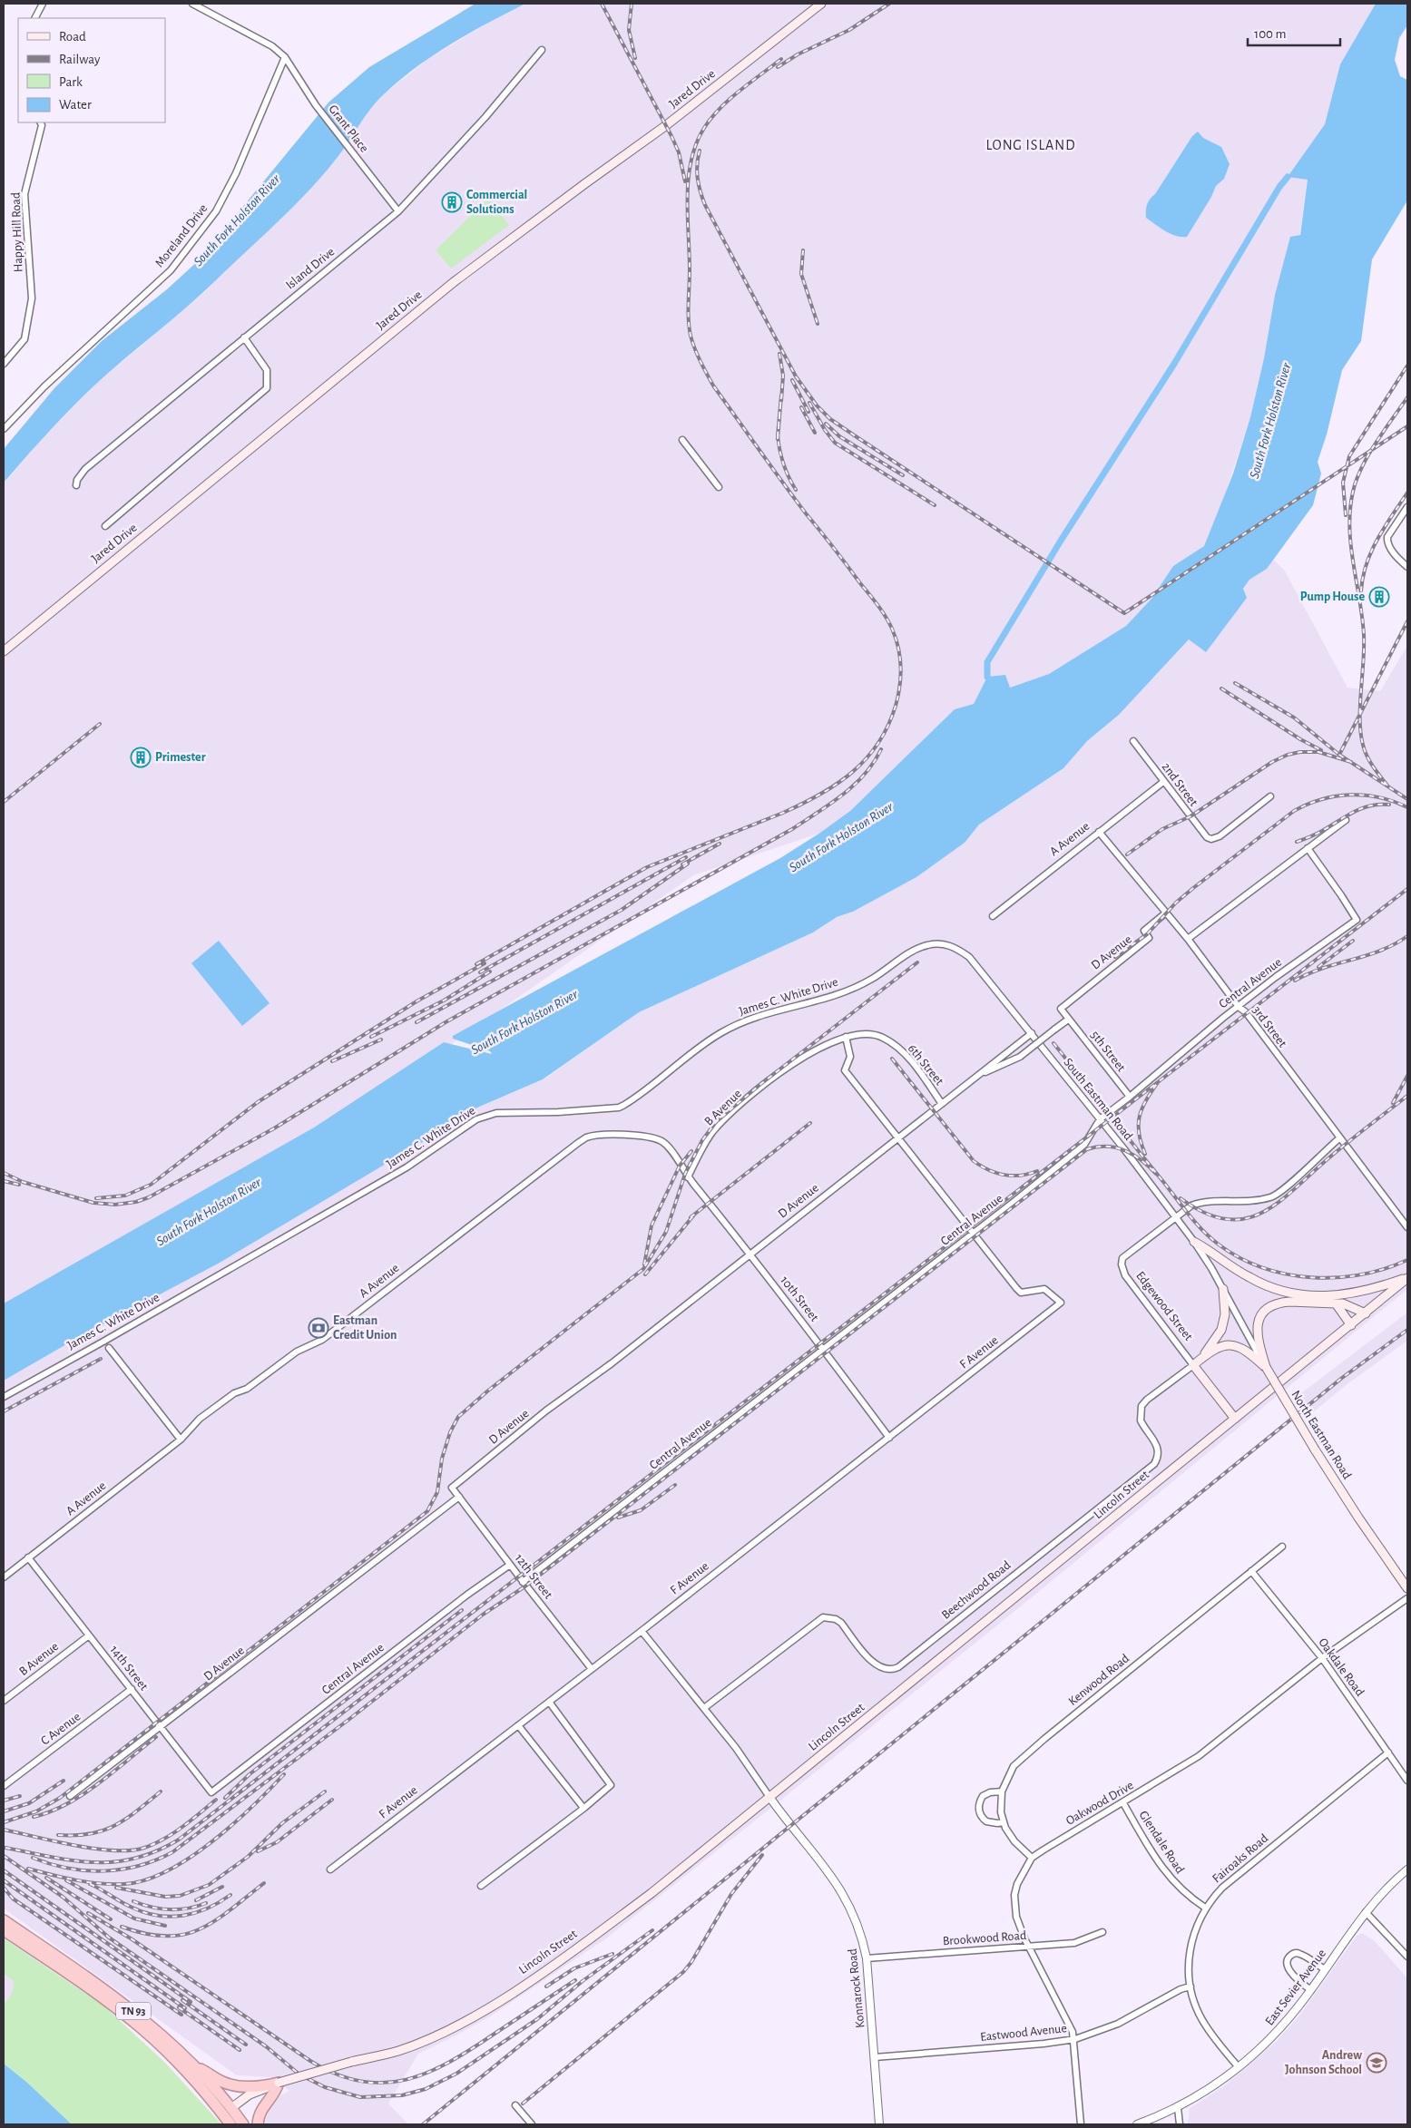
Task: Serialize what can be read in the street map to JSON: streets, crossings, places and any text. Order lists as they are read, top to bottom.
{
  "streets": {
    "highway": ["TN 93"],
    "main road": [
      "Jared Drive",
      "Edgewood Street",
      "North Eastman Road",
      "Lincoln Street",
      "Beechwood Road"
    ],
    "street": [
      "Grant Place",
      "Happy Hill Road",
      "Moreland Drive",
      "Island Drive",
      "2nd Street",
      "A Avenue",
      "D Avenue",
      "Central Avenue",
      "James C. White Drive",
      "3rd Street",
      "5th Street",
      "6th Street",
      "South Eastman Road",
      "B Avenue",
      "10th Street",
      "F Avenue",
      "12th Street",
      "Oakdale Road",
      "14th Street",
      "Kenwood Road",
      "C Avenue",
      "Oakwood Drive",
      "Glendale Road",
      "Fairoaks Road",
      "Brookwood Road",
      "East Sevier Avenue",
      "Konnarock Road",
      "Eastwood Avenue"
    ]
  },
  "crossings": [
    ["Grant Place", "Moreland Drive"],
    ["Grant Place", "Island Drive"],
    ["2nd Street", "A Avenue"],
    ["A Avenue", "B Avenue"],
    ["A Avenue", "10th Street"],
    ["A Avenue", "14th Street"],
    ["D Avenue", "5th Street"],
    ["D Avenue", "6th Street"],
    ["D Avenue", "South Eastman Road"],
    ["D Avenue", "10th Street"],
    ["D Avenue", "12th Street"],
    ["D Avenue", "14th Street"],
    ["Central Avenue", "3rd Street"],
    ["Central Avenue", "5th Street"],
    ["Central Avenue", "South Eastman Road"],
    ["Central Avenue", "10th Street"],
    ["Central Avenue", "F Avenue"],
    ["Central Avenue", "12th Street"],
    ["Central Avenue", "14th Street"],
    ["James C. White Drive", "South Eastman Road"],
    ["6th Street", "B Avenue"],
    ["South Eastman Road", "Edgewood Street"],
    ["South Eastman Road", "North Eastman Road"],
    ["B Avenue", "10th Street"],
    ["B Avenue", "14th Street"],
    ["10th Street", "F Avenue"],
    ["Edgewood Street", "Lincoln Street"],
    ["Edgewood Street", "Beechwood Road"],
    ["F Avenue", "12th Street"],
    ["Lincoln Street", "Konnarock Road"],
    ["Lincoln Street", "TN 93"],
    ["Oakdale Road", "Kenwood Road"],
    ["Oakdale Road", "Oakwood Drive"],
    ["Oakdale Road", "Fairoaks Road"],
    ["14th Street", "C Avenue"],
    ["Kenwood Road", "Oakwood Drive"],
    ["Oakwood Drive", "Glendale Road"],
    ["Oakwood Drive", "Brookwood Road"],
    ["Oakwood Drive", "Eastwood Avenue"],
    ["Glendale Road", "Fairoaks Road"],
    ["Fairoaks Road", "East Sevier Avenue"],
    ["Fairoaks Road", "Eastwood Avenue"],
    ["Brookwood Road", "Konnarock Road"],
    ["Konnarock Road", "Eastwood Avenue"]
  ],
  "districts": ["LONG ISLAND"],
  "water": ["South Fork Holston River"],
  "places": {
    "building": ["Commercial Solutions", "Pump House", "Primester"],
    "bank": ["Eastman Credit Union"],
    "school or university": ["Andrew Johnson School"]
  },
  "legend": [
    "Road",
    "Railway",
    "Park",
    "Water"
  ],
  "scale_bar": "100 m"
}
